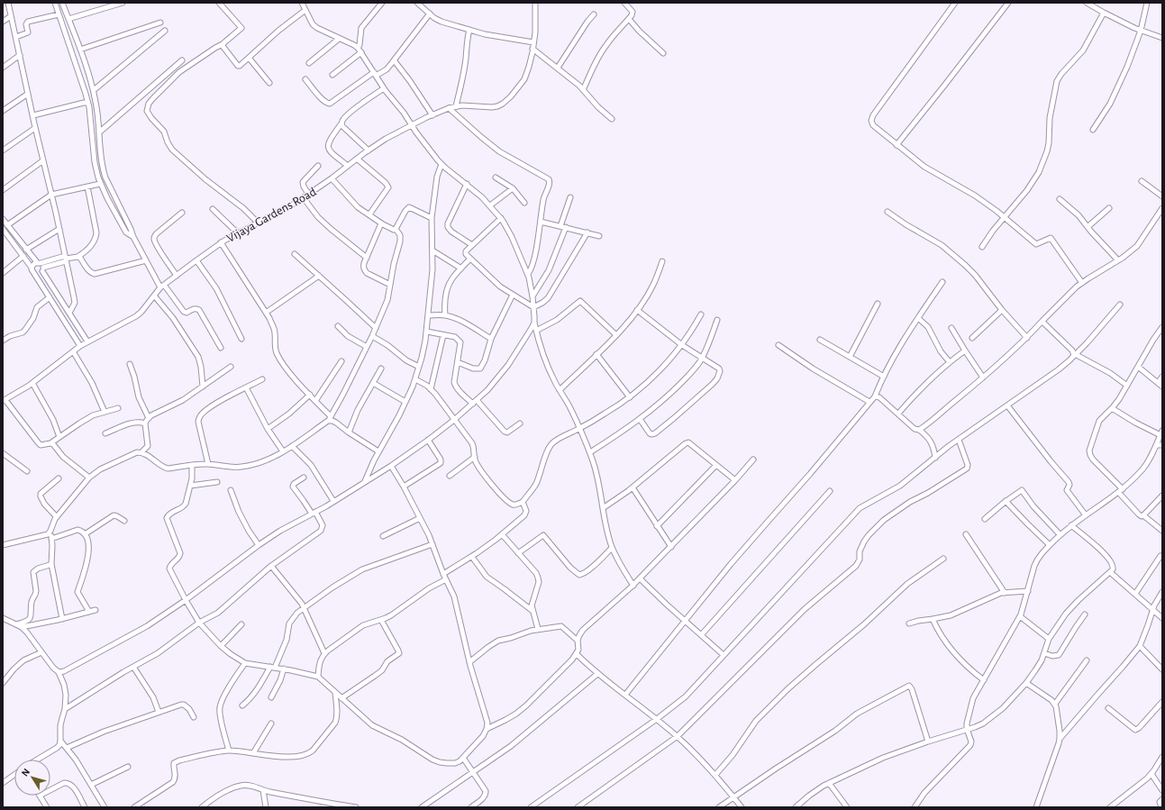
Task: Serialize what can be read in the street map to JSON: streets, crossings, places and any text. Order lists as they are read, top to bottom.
{
  "streets": {
    "street": ["Vijaya Gardens Road"]
  },
  "north": "top left"
}
